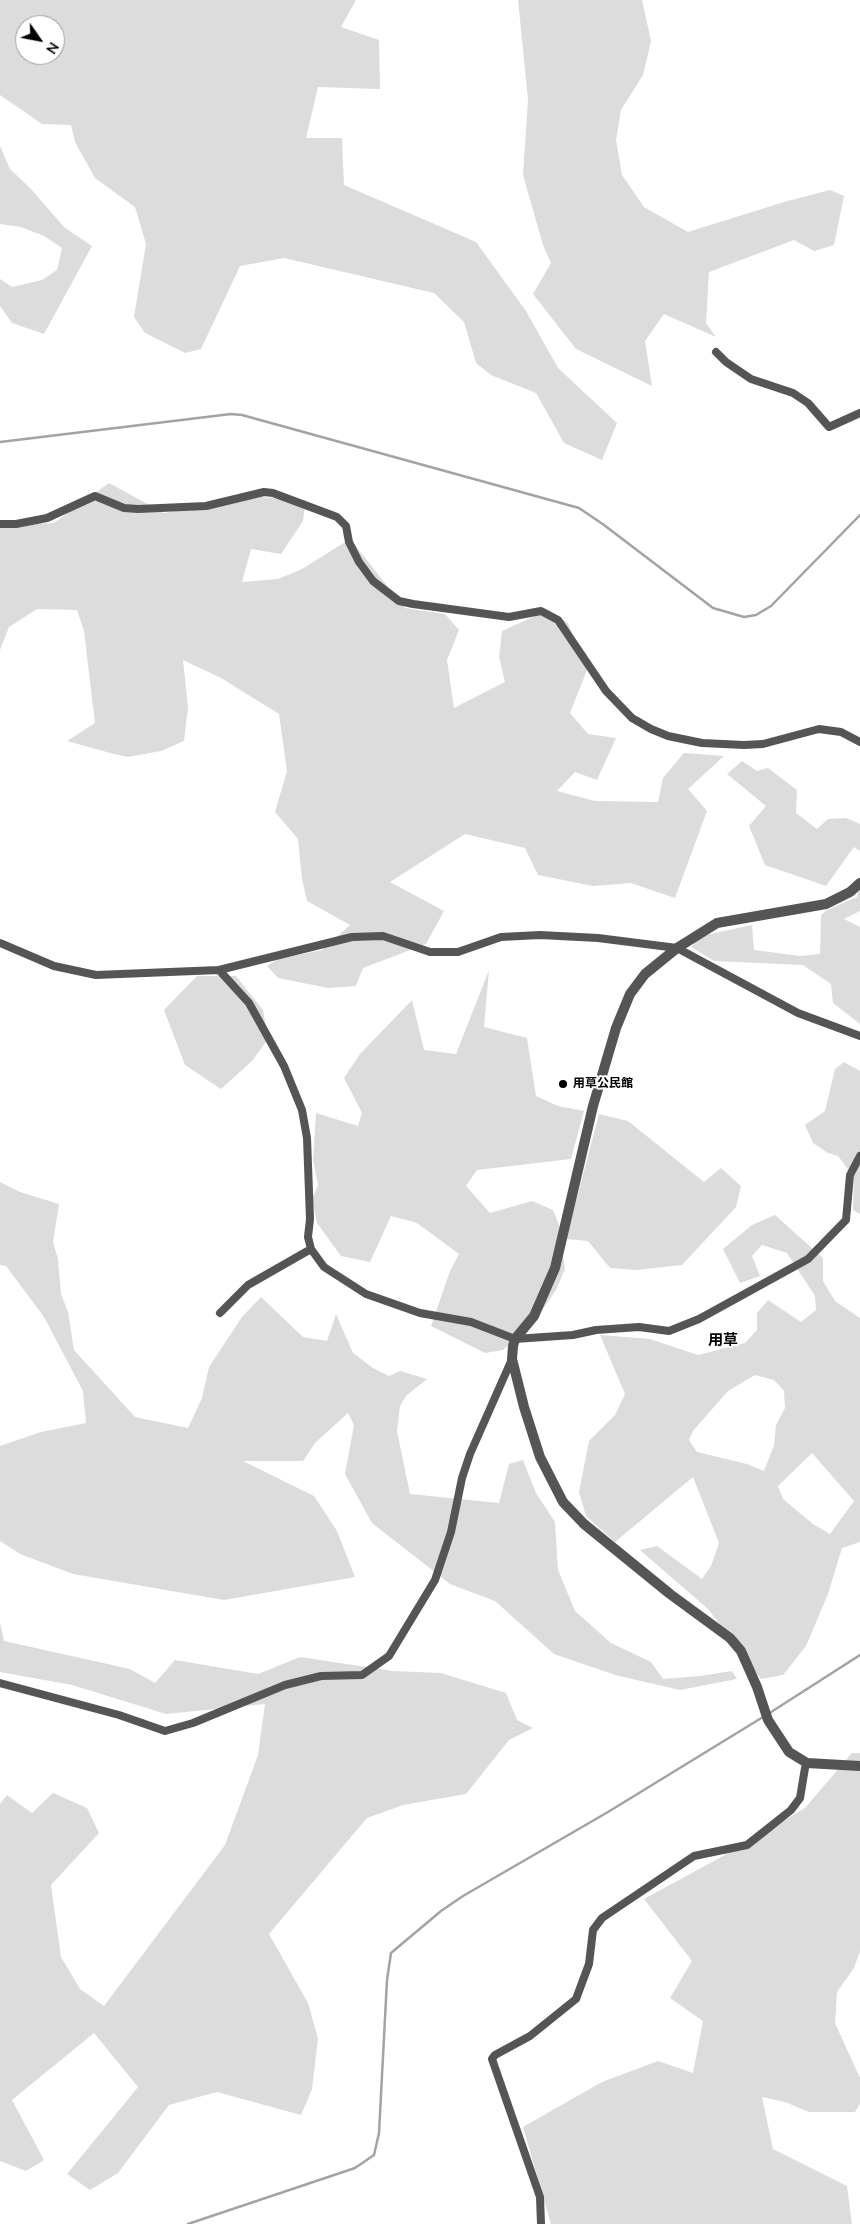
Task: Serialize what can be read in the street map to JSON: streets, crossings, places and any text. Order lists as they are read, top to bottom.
{
  "districts": ["用草"],
  "places": ["用草公民館"],
  "north": "bottom right"
}
